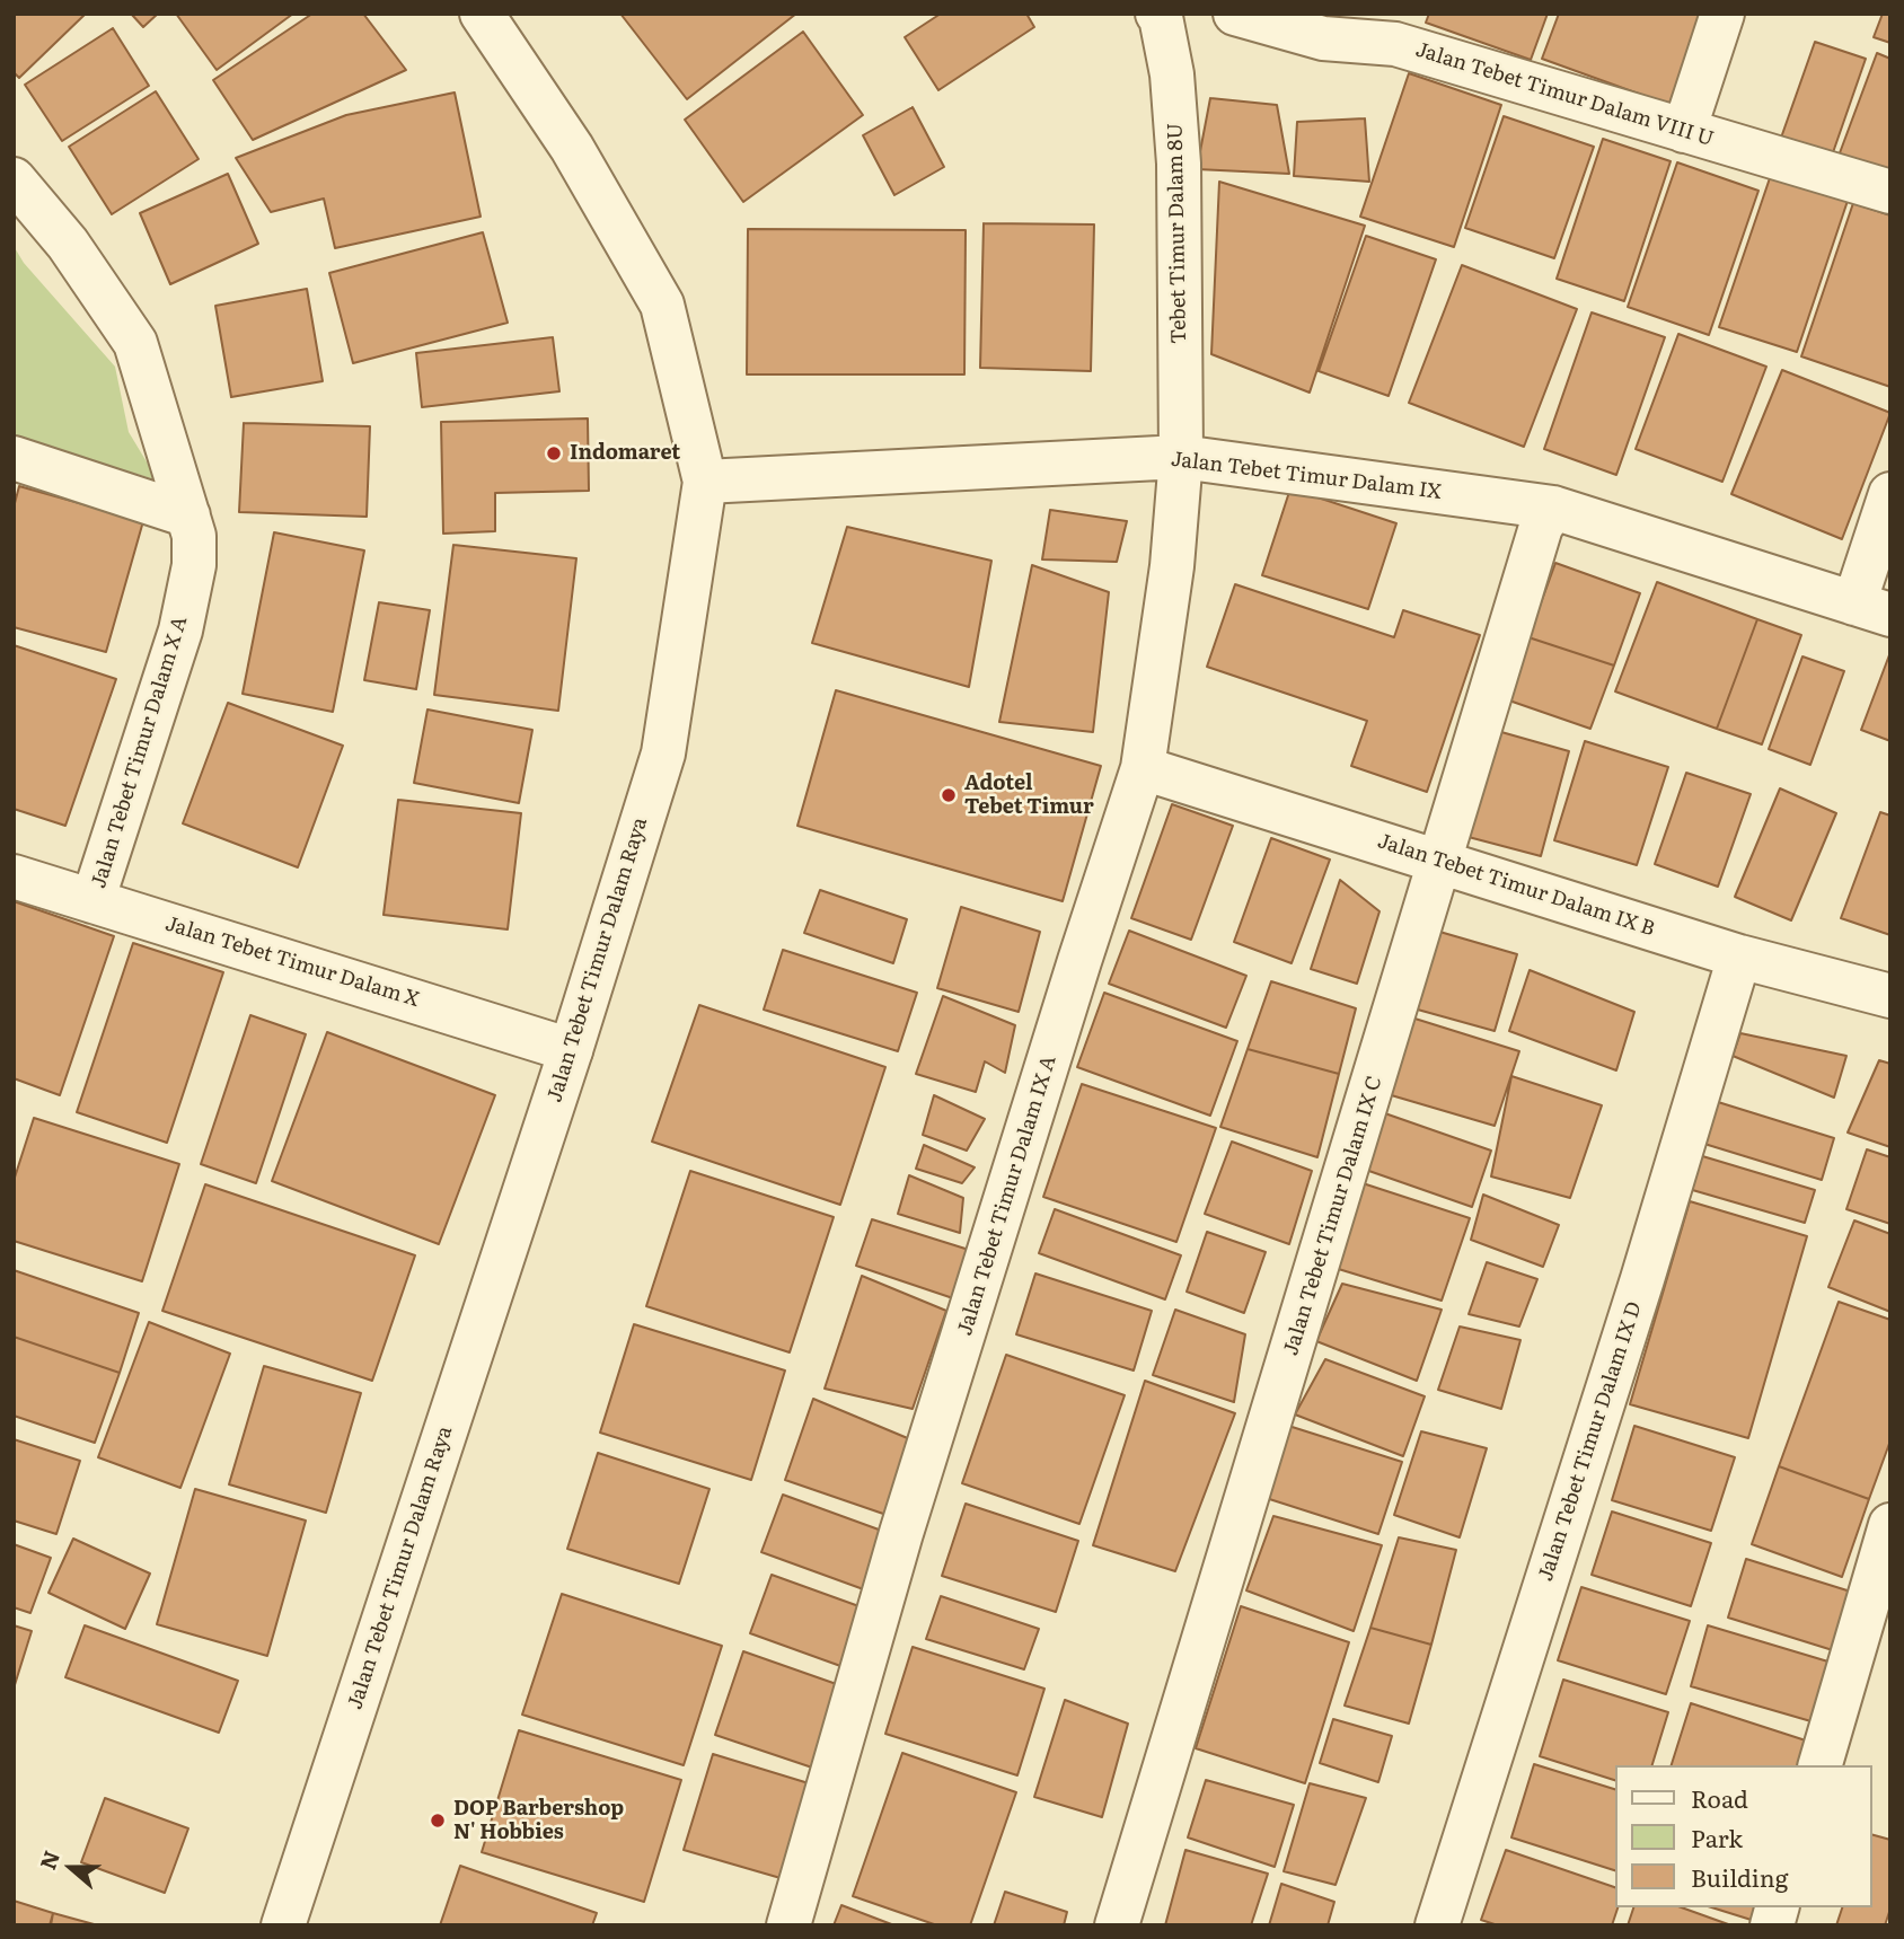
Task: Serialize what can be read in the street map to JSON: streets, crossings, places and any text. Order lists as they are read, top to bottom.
{
  "streets": {
    "street": [
      "Jalan Tebet Timur Dalam VIII U",
      "Tebet Timur Dalam 8U",
      "Jalan Tebet Timur Dalam IX",
      "Jalan Tebet Timur Dalam X A",
      "Jalan Tebet Timur Dalam IX B",
      "Jalan Tebet Timur Dalam Raya",
      "Jalan Tebet Timur Dalam X",
      "Jalan Tebet Timur Dalam IX A",
      "Jalan Tebet Timur Dalam IX C",
      "Jalan Tebet Timur Dalam IX D"
    ]
  },
  "crossings": [
    ["Tebet Timur Dalam 8U", "Jalan Tebet Timur Dalam IX"],
    ["Tebet Timur Dalam 8U", "Jalan Tebet Timur Dalam IX A"],
    ["Jalan Tebet Timur Dalam IX", "Jalan Tebet Timur Dalam Raya"],
    ["Jalan Tebet Timur Dalam IX", "Jalan Tebet Timur Dalam IX A"],
    ["Jalan Tebet Timur Dalam IX", "Jalan Tebet Timur Dalam IX C"],
    ["Jalan Tebet Timur Dalam X A", "Jalan Tebet Timur Dalam X"],
    ["Jalan Tebet Timur Dalam IX B", "Jalan Tebet Timur Dalam IX A"],
    ["Jalan Tebet Timur Dalam IX B", "Jalan Tebet Timur Dalam IX C"],
    ["Jalan Tebet Timur Dalam IX B", "Jalan Tebet Timur Dalam IX D"],
    ["Jalan Tebet Timur Dalam Raya", "Jalan Tebet Timur Dalam X"]
  ],
  "places": ["Indomaret", "Adotel Tebet Timur", "DOP Barbershop N' Hobbies"],
  "legend": ["Road", "Park", "Building"],
  "north": "left"
}
